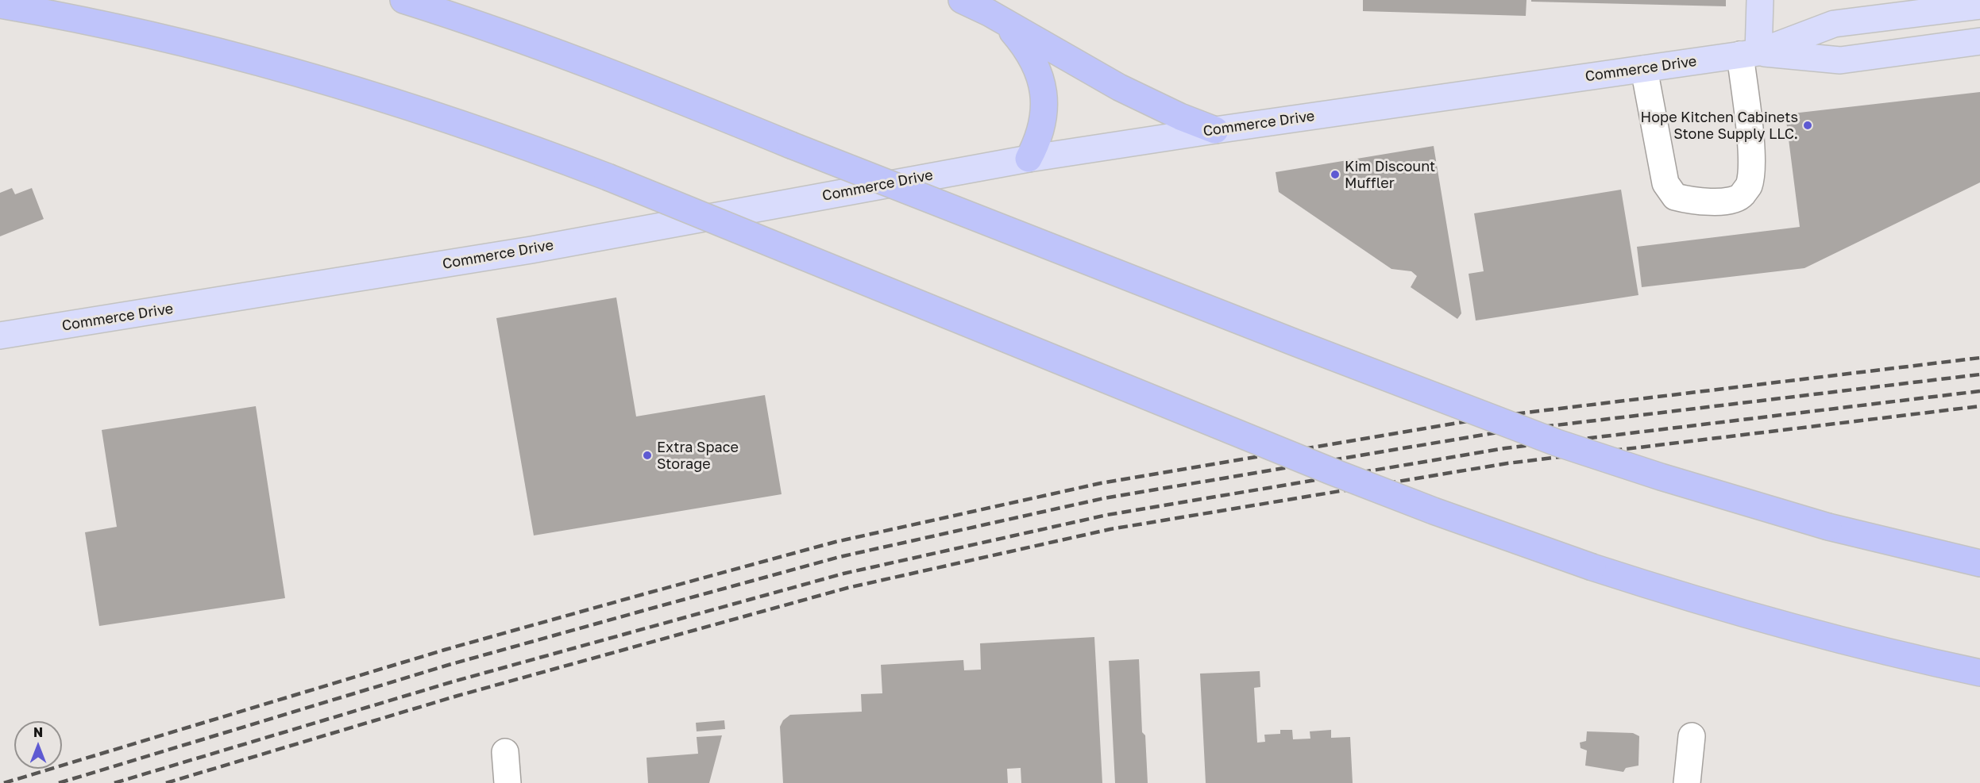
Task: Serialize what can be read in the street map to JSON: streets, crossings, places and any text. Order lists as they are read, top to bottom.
{
  "streets": {
    "main road": ["Commerce Drive"]
  },
  "places": ["Hope Kitchen Cabinets Stone Supply LLC.", "Kim Discount Muffler", "Extra Space Storage"],
  "north": "top"
}
